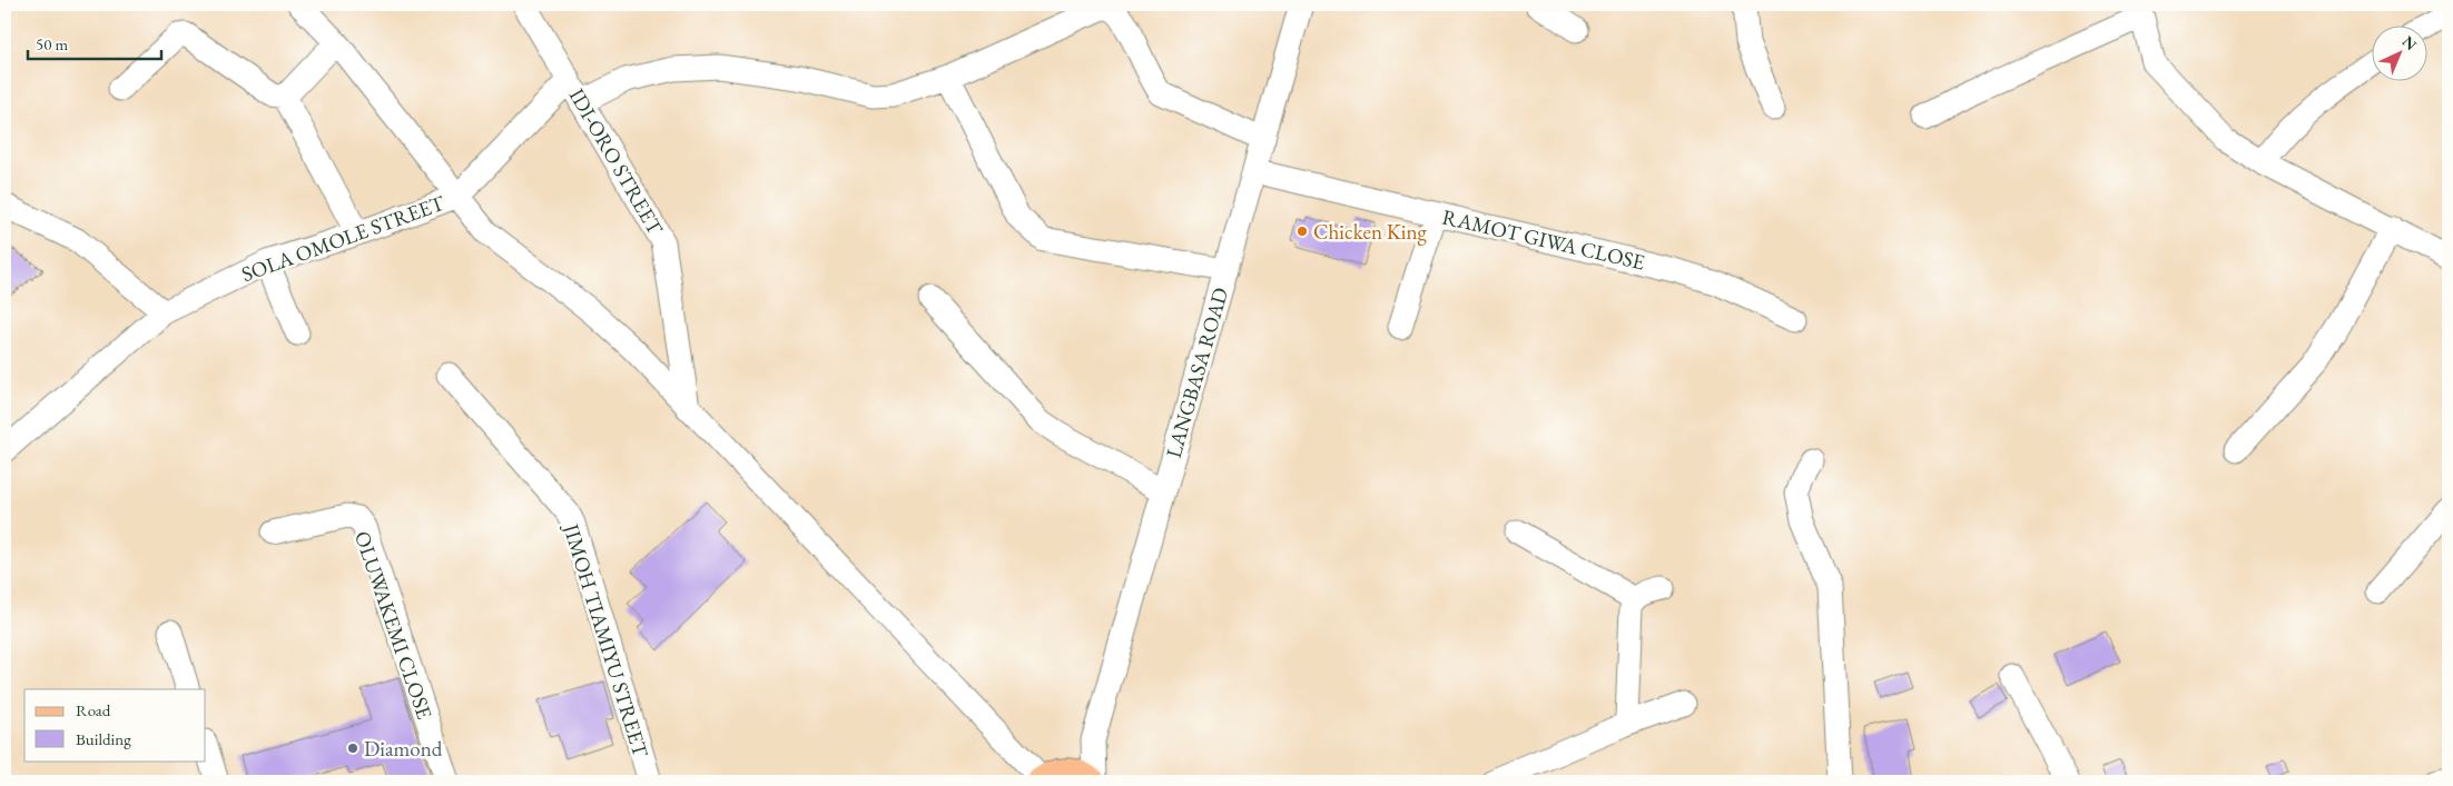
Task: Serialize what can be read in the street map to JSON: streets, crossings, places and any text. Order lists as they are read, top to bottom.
{
  "streets": {
    "street": [
      "IDI-ORO STREET",
      "SOLA OMOLE STREET",
      "RAMOT GIWA CLOSE",
      "LANGBASA ROAD",
      "OLUWAKEMI CLOSE",
      "JIMOH TIAMIYU STREET"
    ]
  },
  "crossings": [
    ["IDI-ORO STREET", "SOLA OMOLE STREET"],
    ["RAMOT GIWA CLOSE", "LANGBASA ROAD"]
  ],
  "places": ["Chicken King", "Diamond"],
  "legend": ["Road", "Building"],
  "scale_bar": "50 m",
  "north": "top right"
}
